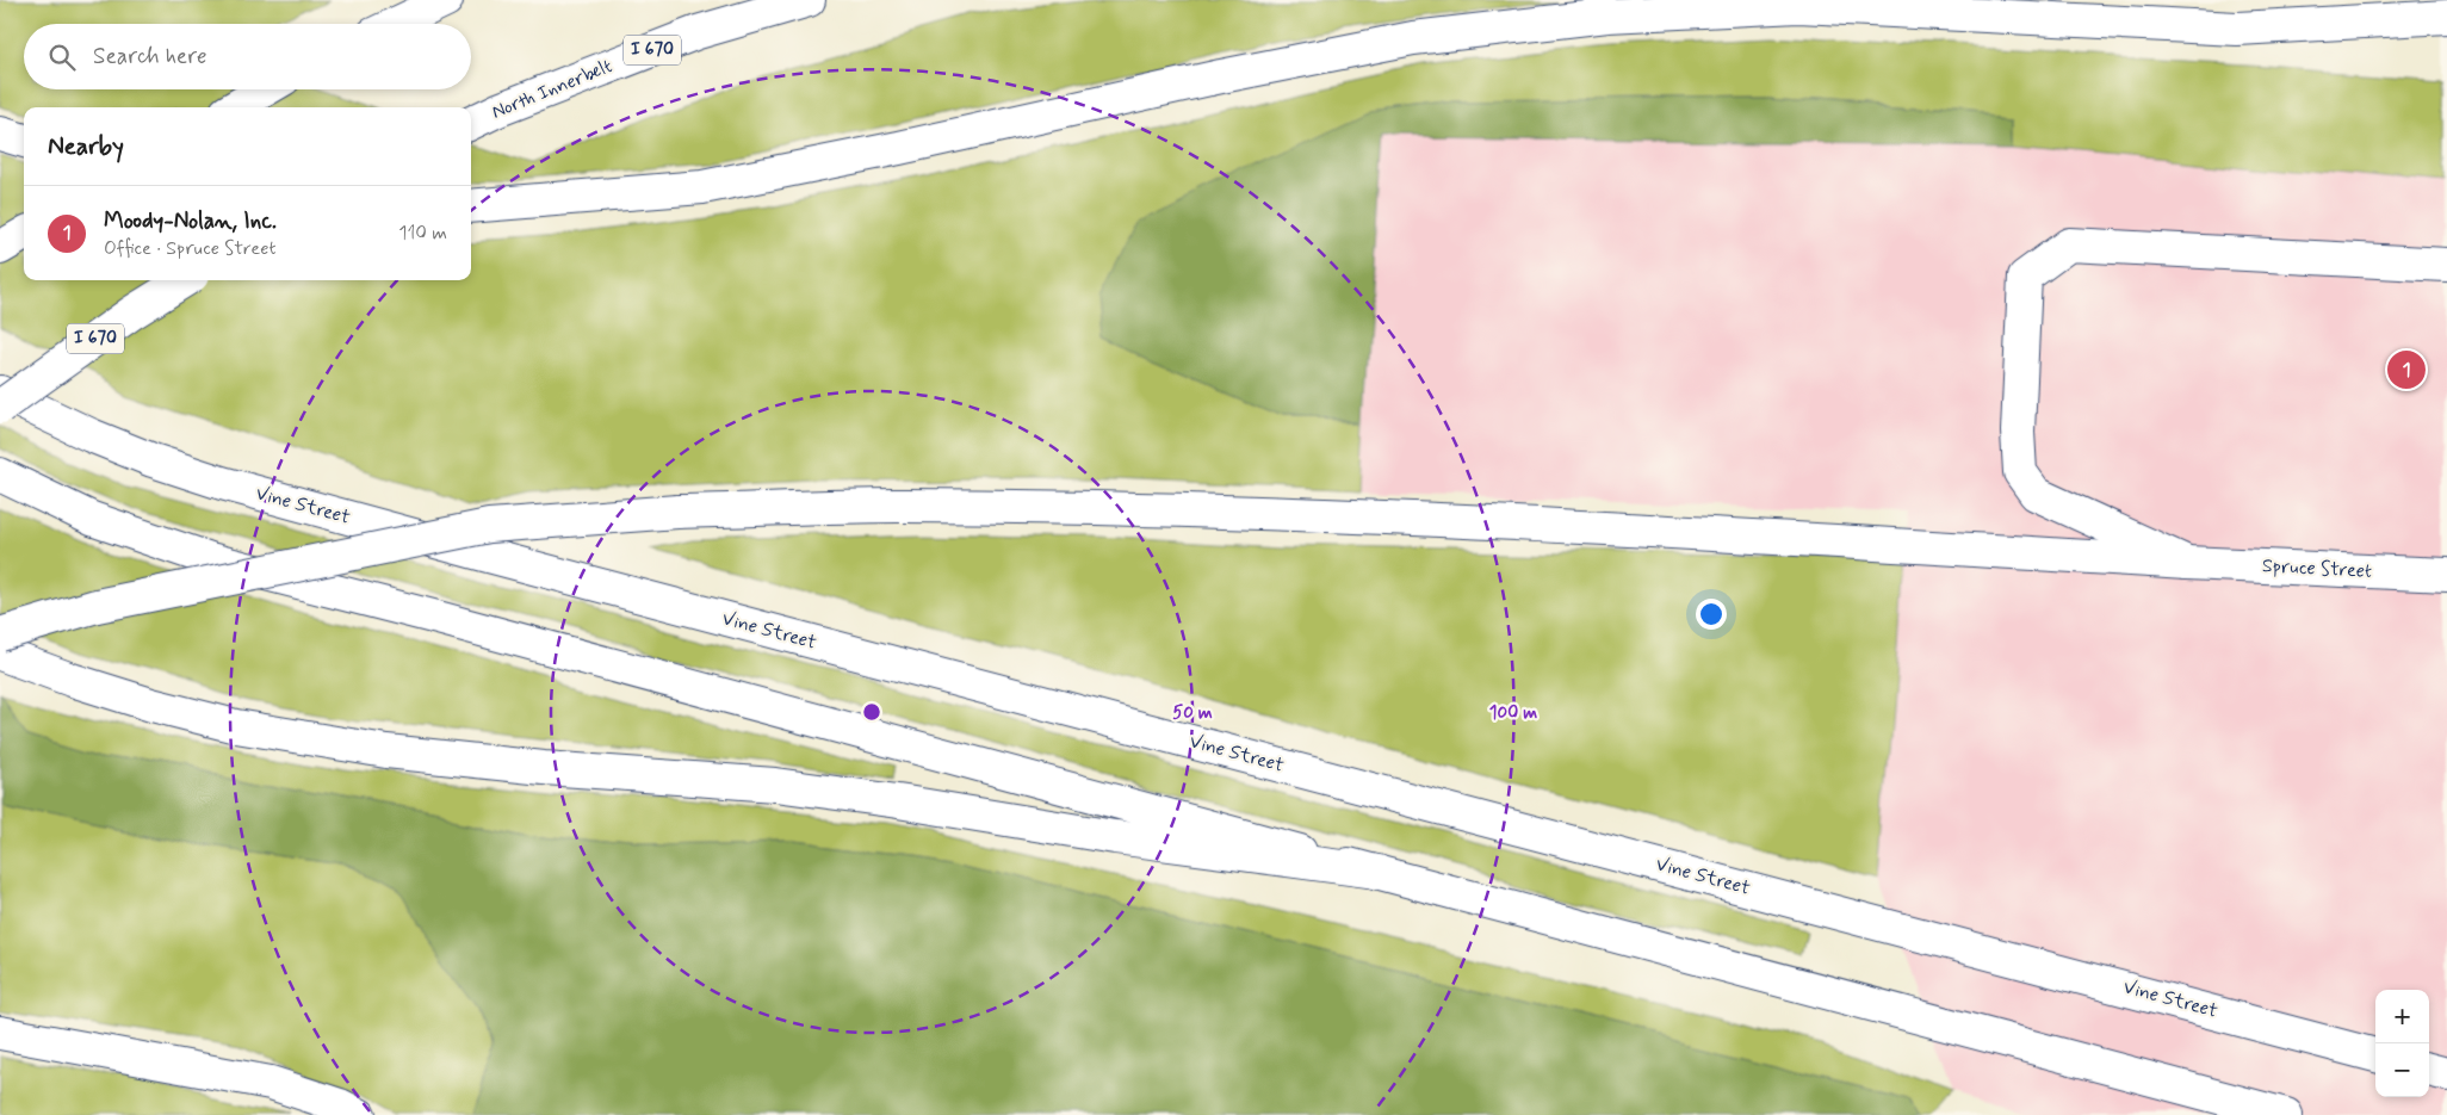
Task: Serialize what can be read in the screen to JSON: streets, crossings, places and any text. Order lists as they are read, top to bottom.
{
  "streets": {
    "main road": [
      "I 670",
      "North Innerbelt",
      "Vine Street",
      "Spruce Street"
    ]
  },
  "page": {
    "search": "Search here",
    "heading": "Nearby",
    "list": [
      {
        "mark": "1",
        "name": "Moody-Nolan, Inc.",
        "note": "Office · Spruce Street",
        "value": "110 m"
      }
    ],
    "pins": "1",
    "map_buttons": ["+", "−"]
  },
  "rings": ["50 m", "100 m"]
}
